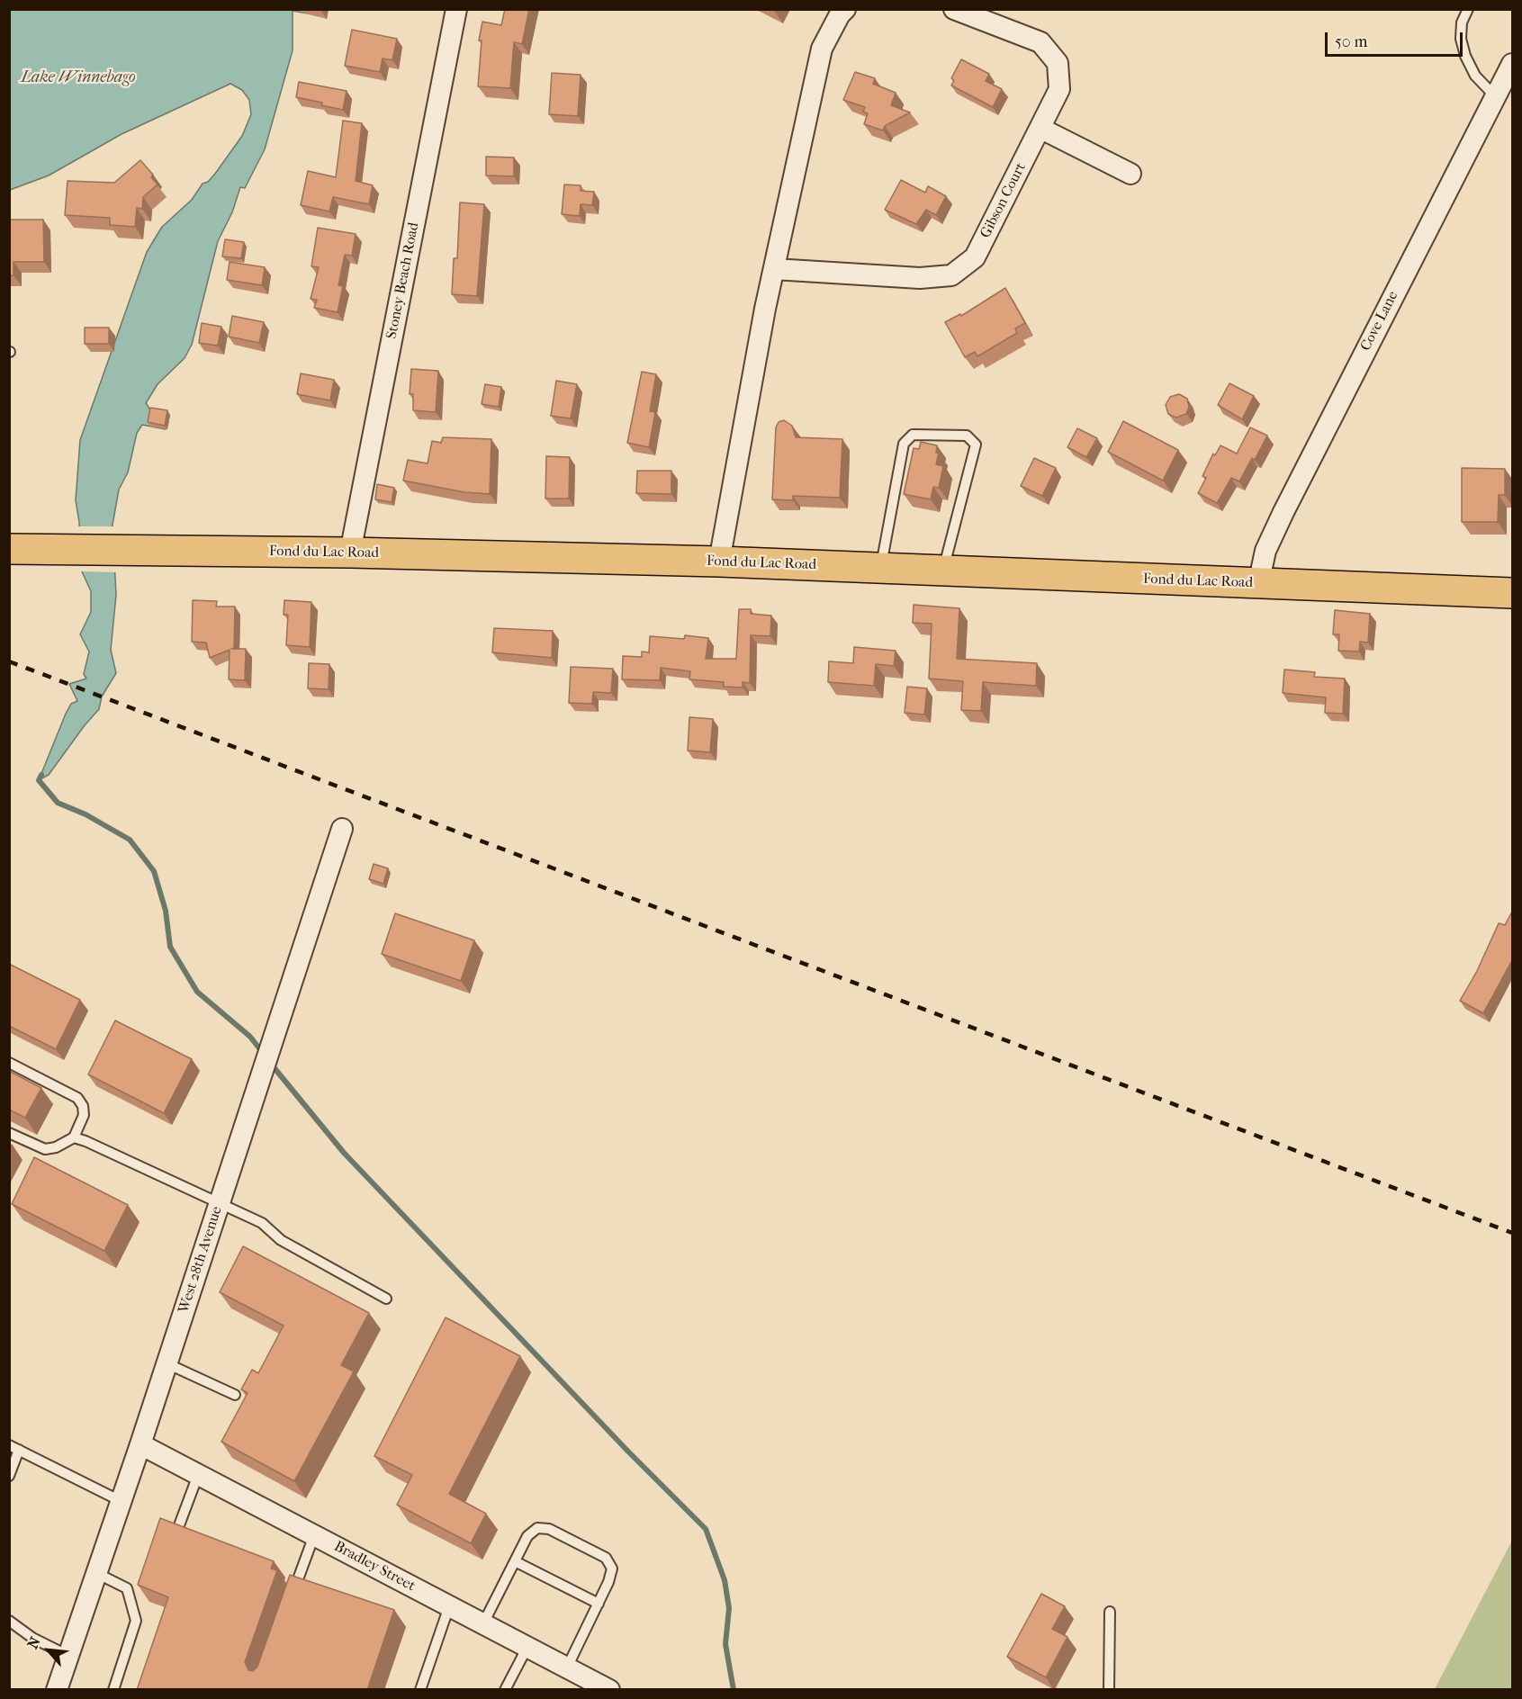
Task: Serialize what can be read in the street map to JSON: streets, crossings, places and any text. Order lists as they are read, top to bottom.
{
  "streets": {
    "main road": ["Fond du Lac Road"],
    "street": [
      "Gibson Court",
      "Stoney Beach Road",
      "Cove Lane",
      "West 28th Avenue",
      "Bradley Street"
    ]
  },
  "crossings": [
    ["Stoney Beach Road", "Fond du Lac Road"],
    ["Cove Lane", "Fond du Lac Road"],
    ["West 28th Avenue", "Bradley Street"]
  ],
  "water": ["Lake Winnebago"],
  "scale_bar": "50 m",
  "north": "top left"
}
